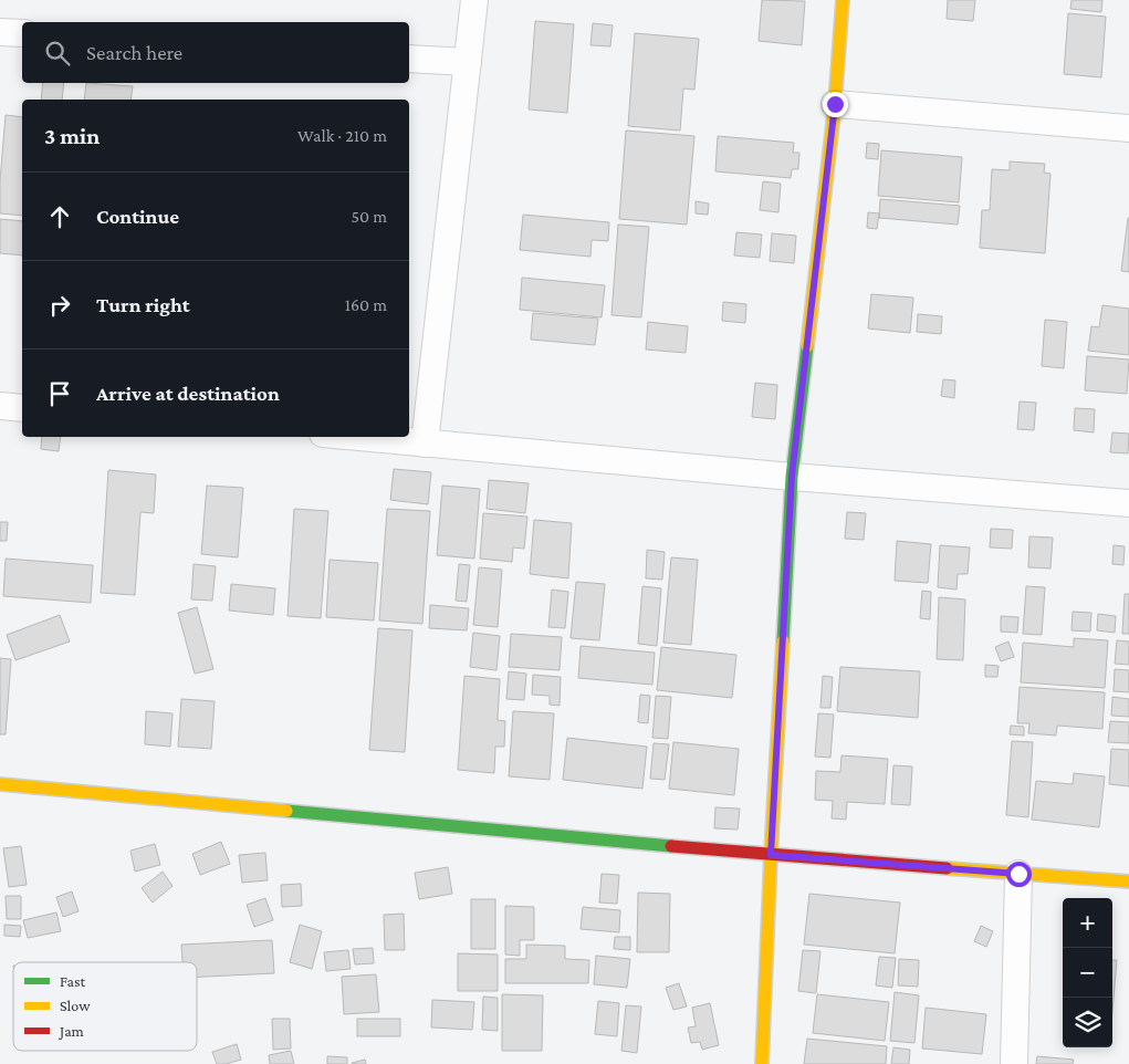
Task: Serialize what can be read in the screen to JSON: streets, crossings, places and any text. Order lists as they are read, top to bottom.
{
  "legend": ["Fast", "Slow", "Jam"],
  "page": {
    "search": "Search here",
    "heading": ["3 min", "Walk · 210 m"],
    "list": [
      ["Continue", "50 m"],
      ["Turn right", "160 m"],
      "Arrive at destination"
    ],
    "map_buttons": ["+", "−"]
  }
}
